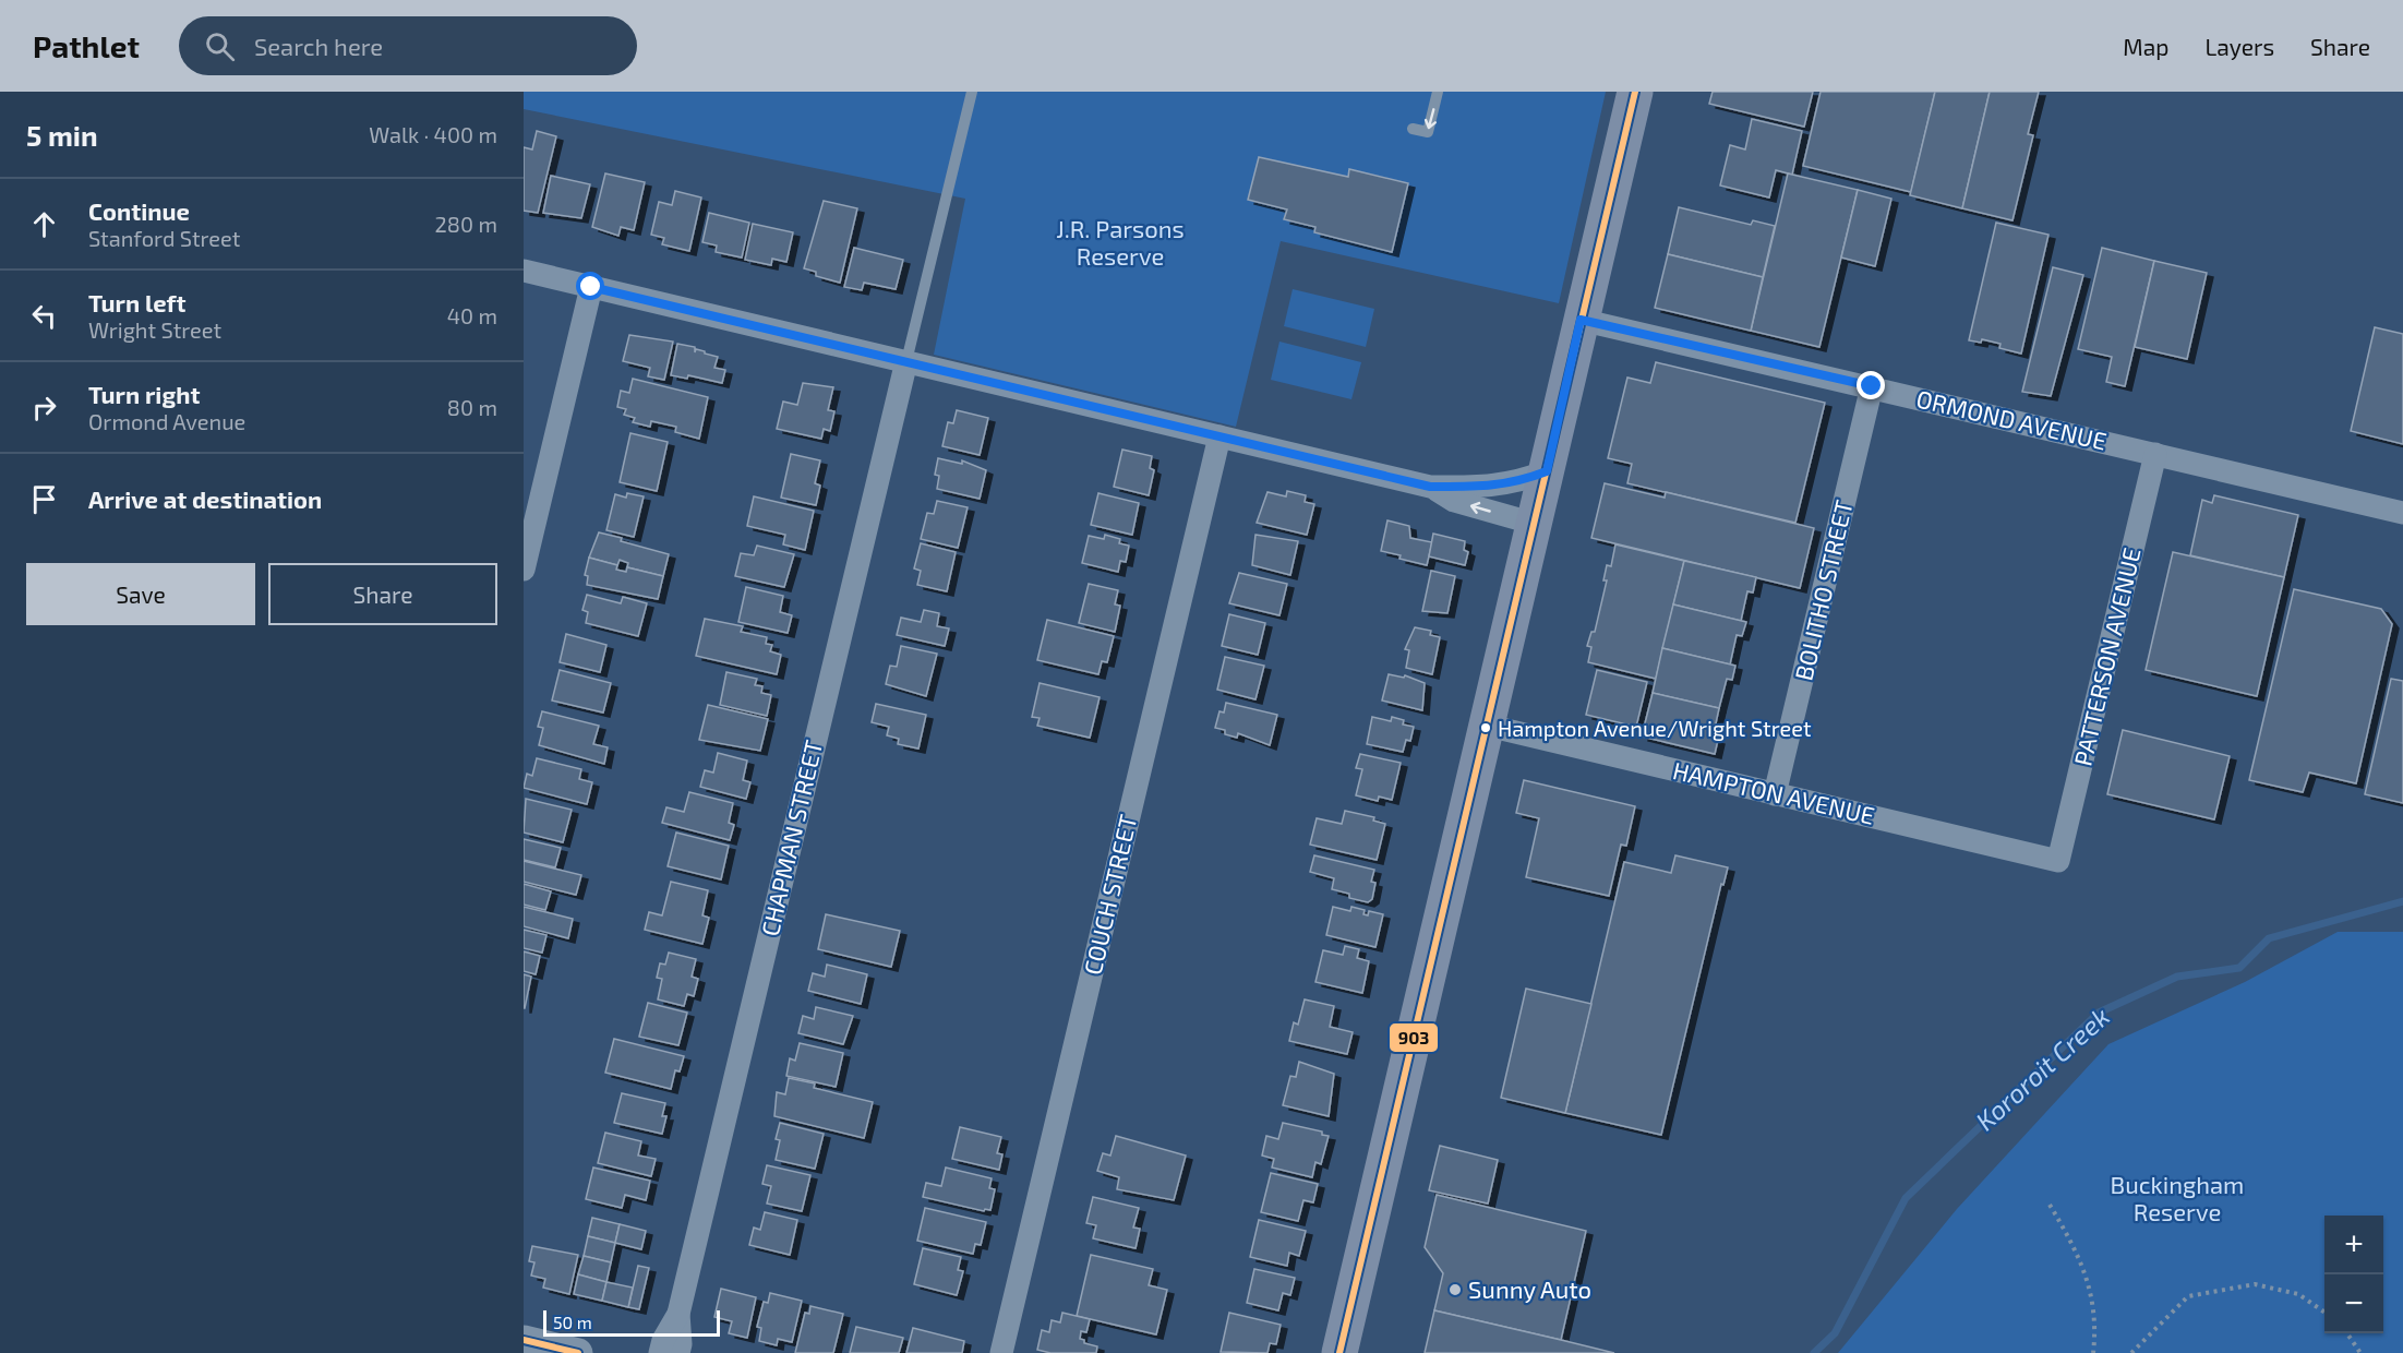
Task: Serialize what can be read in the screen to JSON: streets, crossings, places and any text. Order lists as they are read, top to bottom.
{
  "streets": {
    "street": [
      "ORMOND AVENUE",
      "BOLITHO STREET",
      "PATTERSON AVENUE",
      "HAMPTON AVENUE",
      "CHAPMAN STREET",
      "COUCH STREET"
    ]
  },
  "crossings": [
    ["ORMOND AVENUE", "BOLITHO STREET"],
    ["ORMOND AVENUE", "PATTERSON AVENUE"],
    ["BOLITHO STREET", "HAMPTON AVENUE"],
    ["PATTERSON AVENUE", "HAMPTON AVENUE"]
  ],
  "water": ["Kororoit Creek"],
  "parks": ["J.R. Parsons Reserve", "Buckingham Reserve"],
  "places": ["Hampton Avenue/Wright Street", "Sunny Auto"],
  "lines": ["transit line 903"],
  "scale_bar": "50 m",
  "page": {
    "header": "Pathlet",
    "search": "Search here",
    "nav": ["Map", "Layers", "Share"],
    "heading": ["5 min", "Walk · 400 m"],
    "list": [
      ["Continue", "Stanford Street", "280 m"],
      ["Turn left", "Wright Street", "40 m"],
      ["Turn right", "Ormond Avenue", "80 m"],
      "Arrive at destination"
    ],
    "buttons": ["Save", "Share"],
    "map_buttons": ["+", "−"],
    "scale": "50 m"
  }
}
